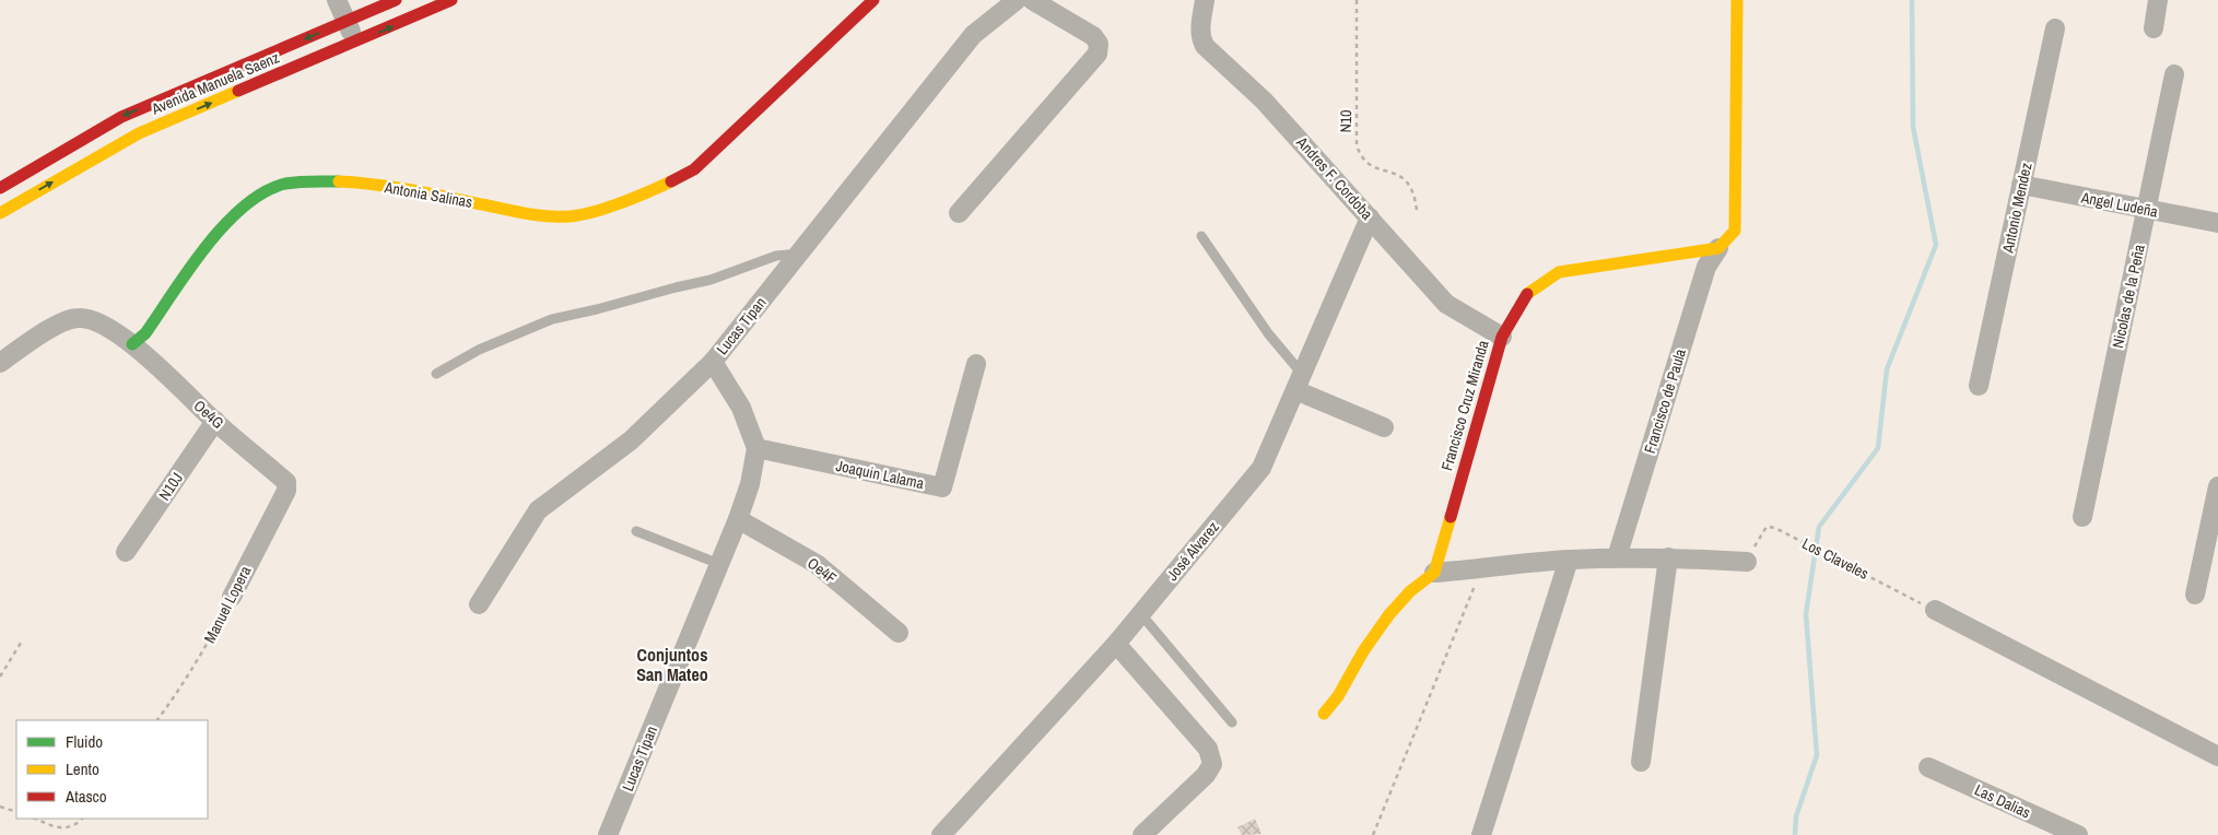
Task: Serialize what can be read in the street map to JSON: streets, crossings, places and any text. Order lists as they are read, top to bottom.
{
  "streets": {
    "street": [
      "Avenida Manuela Saenz",
      "Andres F. Cordoba",
      "Antonia Salinas",
      "Angel Ludeña",
      "Antonio Mendez",
      "Nicolas de la Peña",
      "Lucas Tipan",
      "Francisco de Paula",
      "Francisco Cruz Miranda",
      "Oe4G",
      "Joaquin Lalama",
      "N10J",
      "José Alvarez",
      "Oe4F",
      "Manuel Lopera",
      "Las Dalias"
    ],
    "path": ["N10", "Los Claveles"]
  },
  "crossings": [
    ["Andres F. Cordoba", "Francisco Cruz Miranda"],
    ["Andres F. Cordoba", "José Alvarez"],
    ["Antonia Salinas", "Oe4G"],
    ["Angel Ludeña", "Antonio Mendez"],
    ["Angel Ludeña", "Nicolas de la Peña"],
    ["Lucas Tipan", "Joaquin Lalama"],
    ["Lucas Tipan", "Oe4F"],
    ["Francisco de Paula", "Francisco Cruz Miranda"],
    ["Oe4G", "N10J"],
    ["Oe4G", "Manuel Lopera"]
  ],
  "districts": ["Conjuntos San Mateo"],
  "legend": ["Fluido", "Lento", "Atasco"]
}
